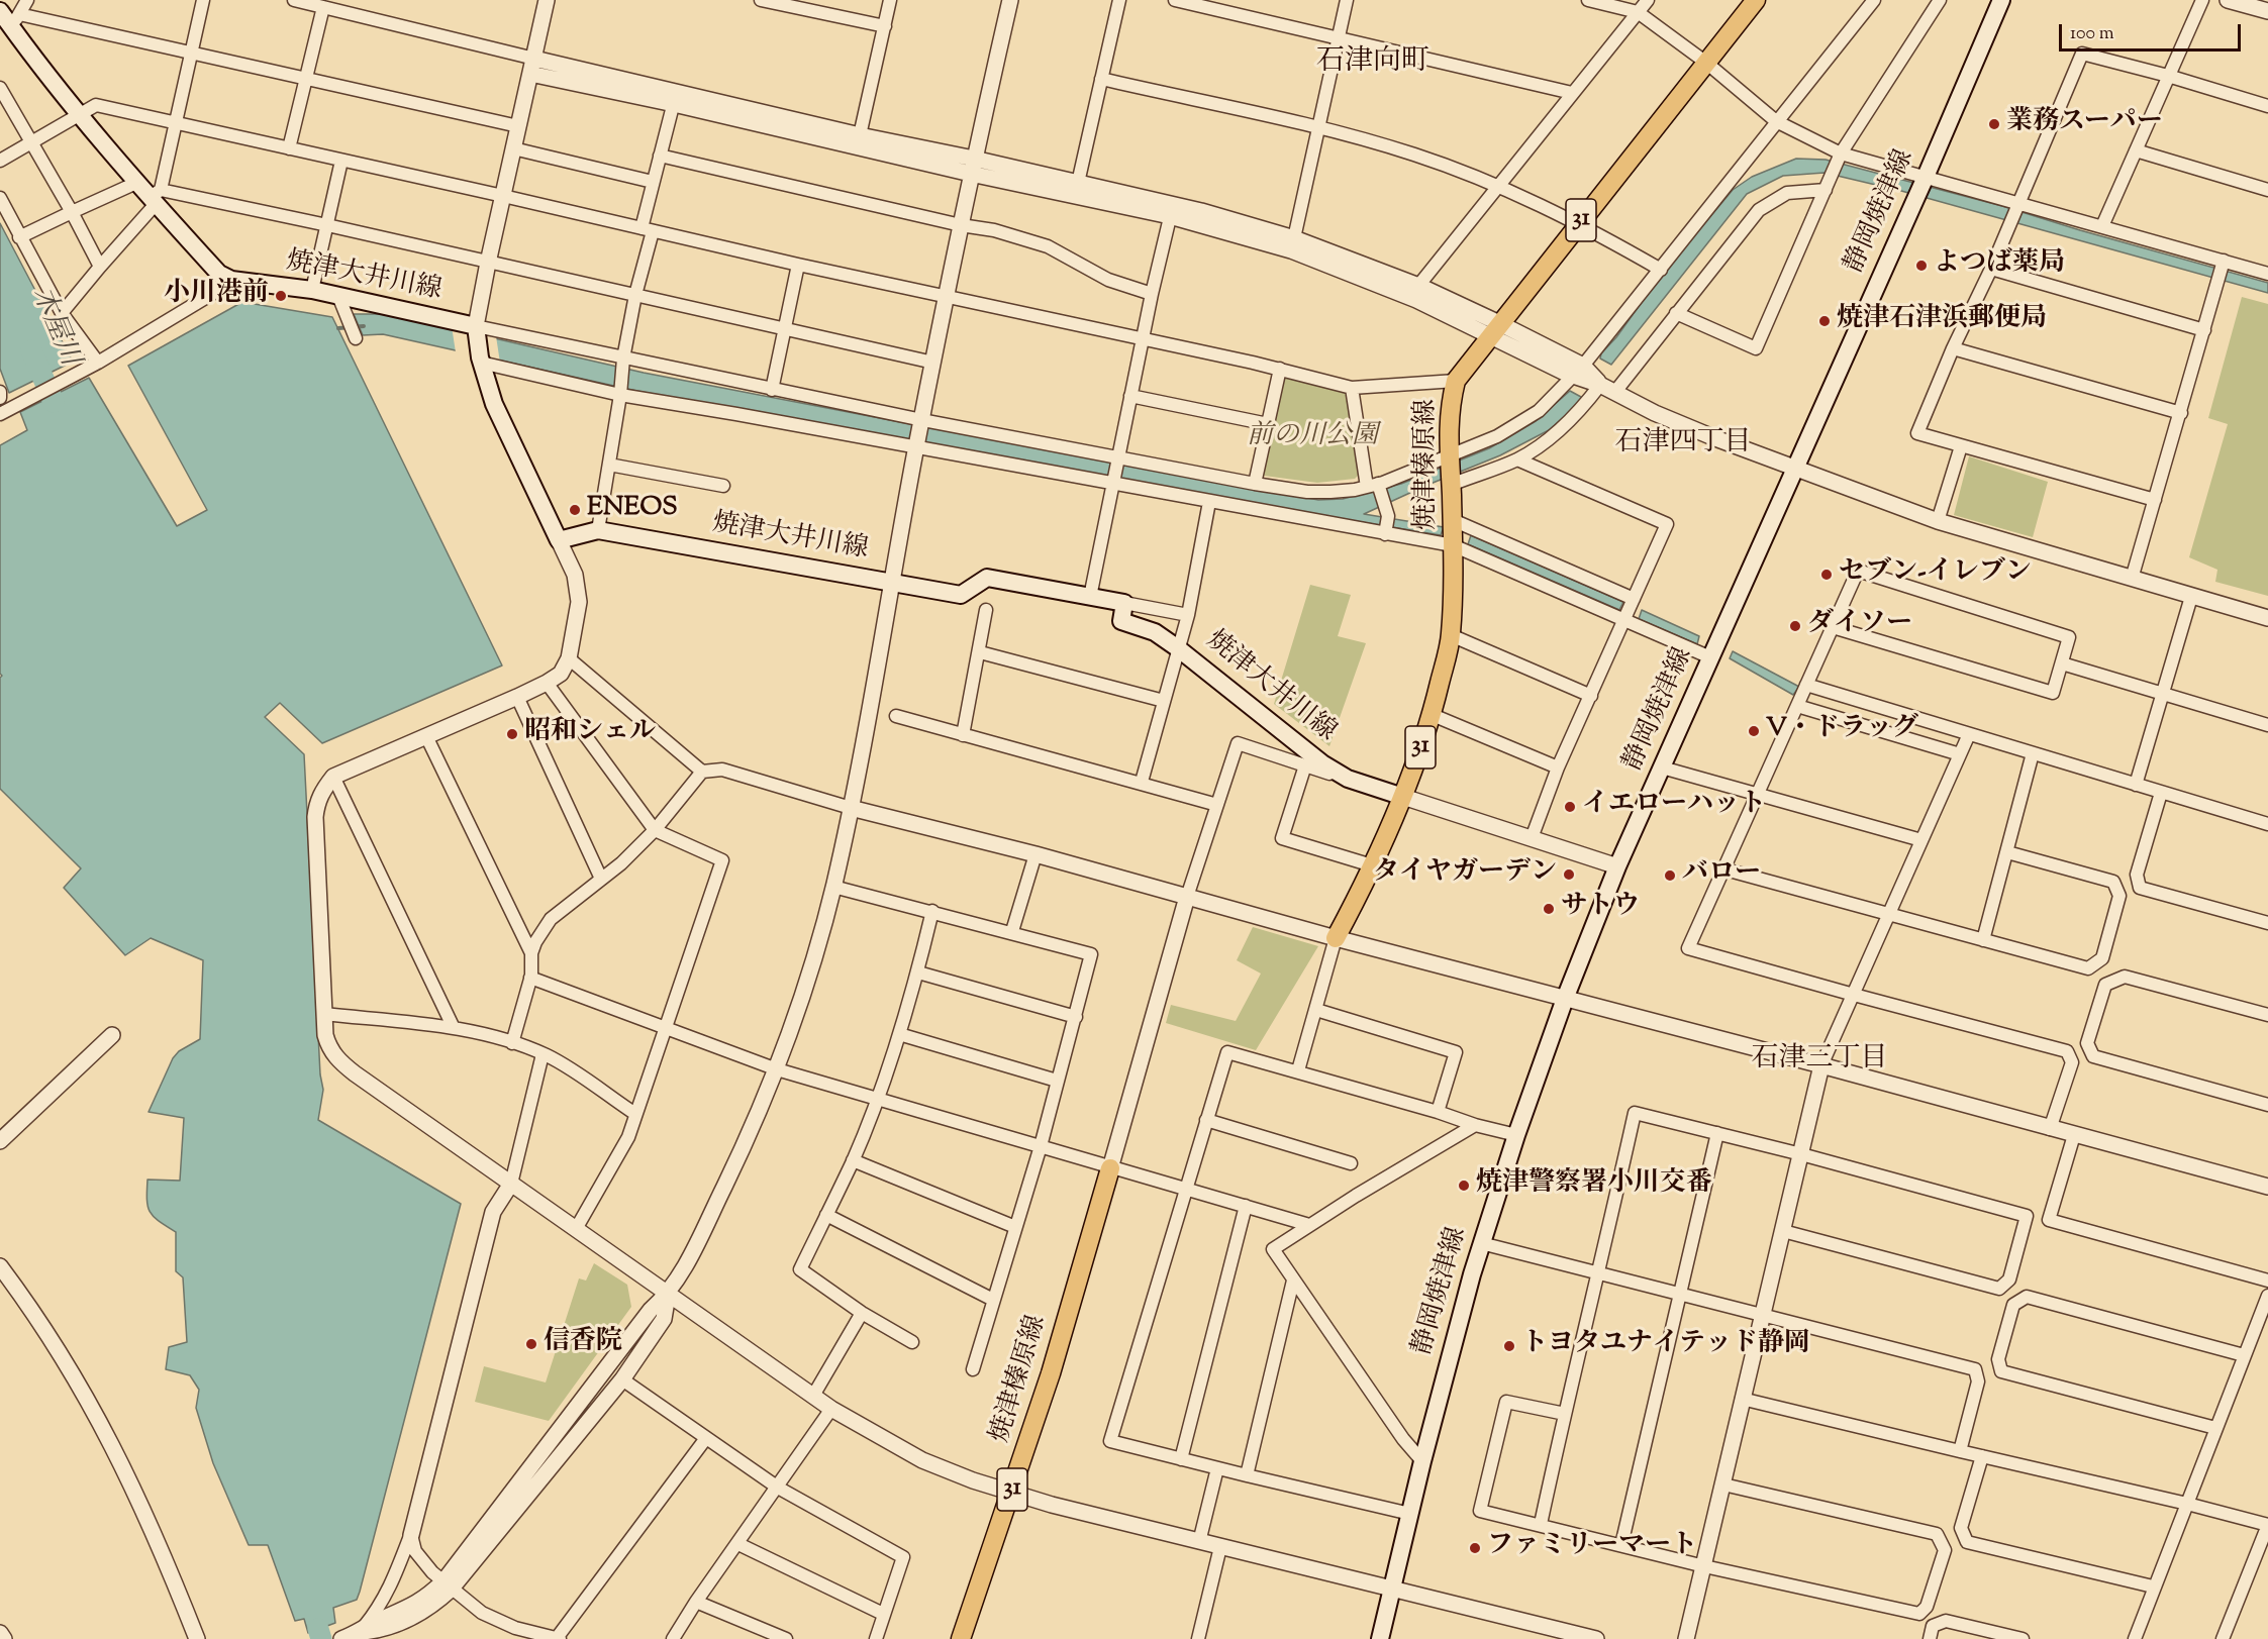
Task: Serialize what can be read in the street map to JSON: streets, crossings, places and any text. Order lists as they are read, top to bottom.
{
  "streets": {
    "main road": [
      "静岡焼津線",
      "31",
      "焼津大井川線",
      "焼津榛原線"
    ]
  },
  "crossings": [
    ["焼津大井川線", "焼津榛原線"]
  ],
  "districts": ["石津向町", "石津四丁目", "石津三丁目"],
  "water": ["木屋川"],
  "parks": ["前の川公園"],
  "places": [
    "業務スーパー",
    "よつば薬局",
    "小川港前",
    "焼津石津浜郵便局",
    "ENEOS",
    "セブン-イレブン",
    "ダイソー",
    "V・ドラッグ",
    "昭和シェル",
    "イエローハット",
    "タイヤガーデン",
    "バロー",
    "サトウ",
    "焼津警察署小川交番",
    "信香院",
    "トヨタユナイテッド静岡",
    "ファミリーマート"
  ],
  "scale_bar": "100 m"
}
